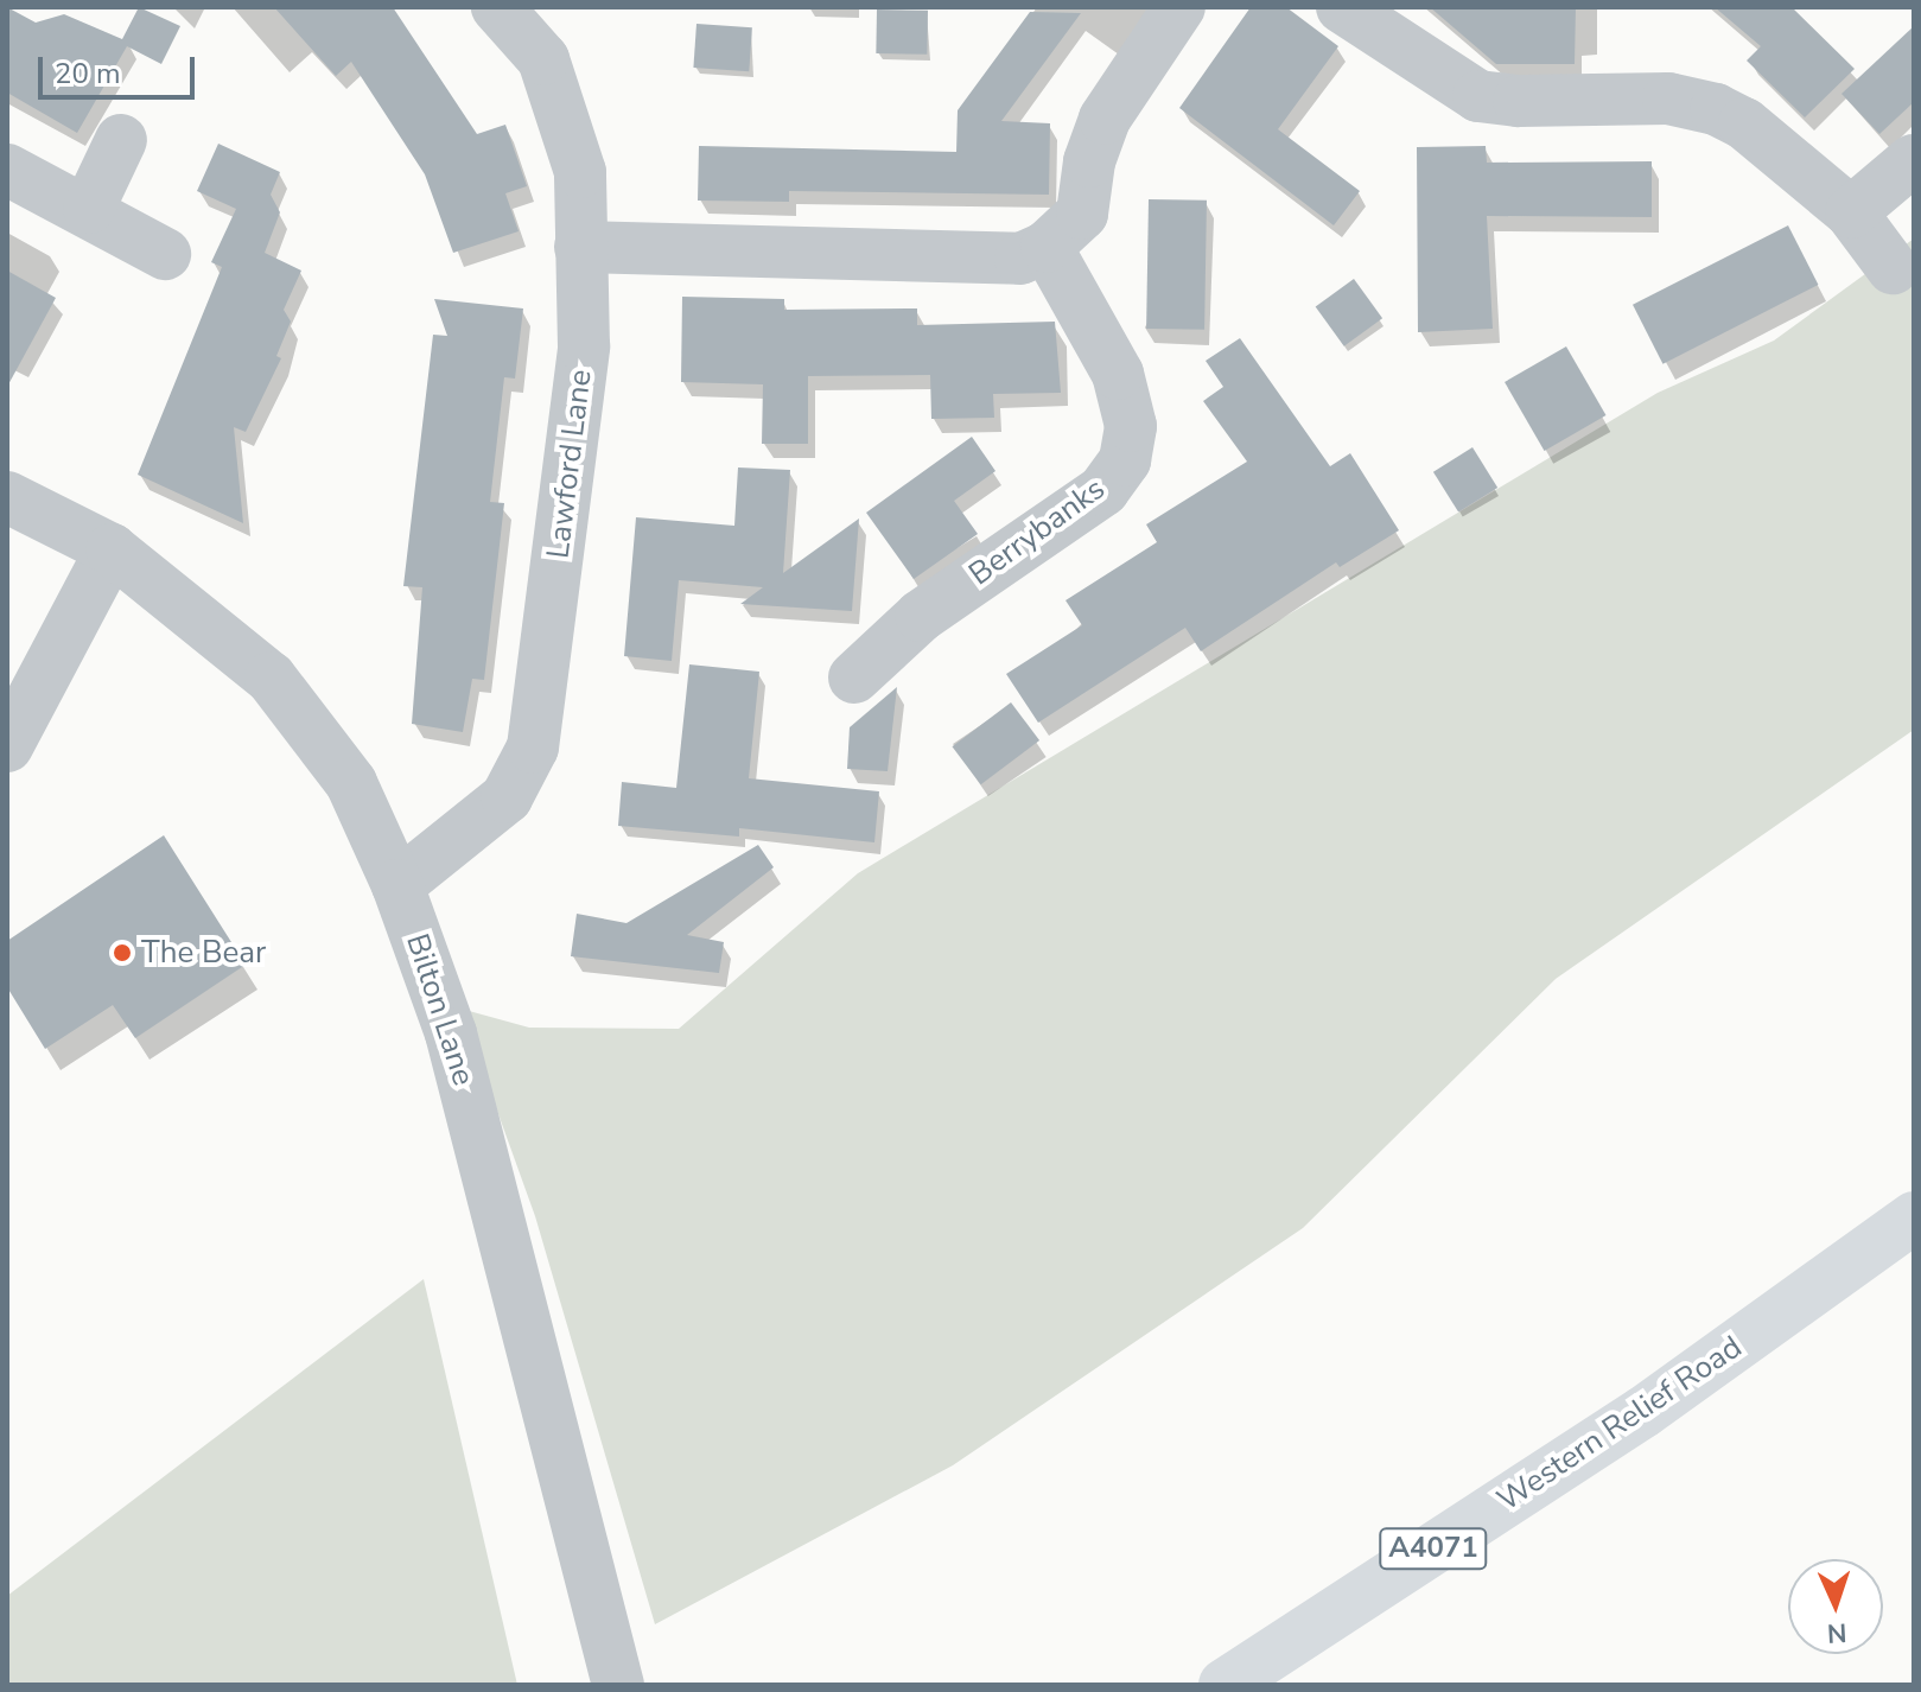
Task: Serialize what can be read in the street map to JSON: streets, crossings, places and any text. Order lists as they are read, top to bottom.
{
  "streets": {
    "highway": ["Western Relief Road", "A4071"],
    "street": ["Lawford Lane", "Berrybanks", "Bilton Lane"]
  },
  "crossings": [
    ["Lawford Lane", "Bilton Lane"]
  ],
  "places": ["The Bear"],
  "scale_bar": "20 m",
  "north": "bottom"
}
